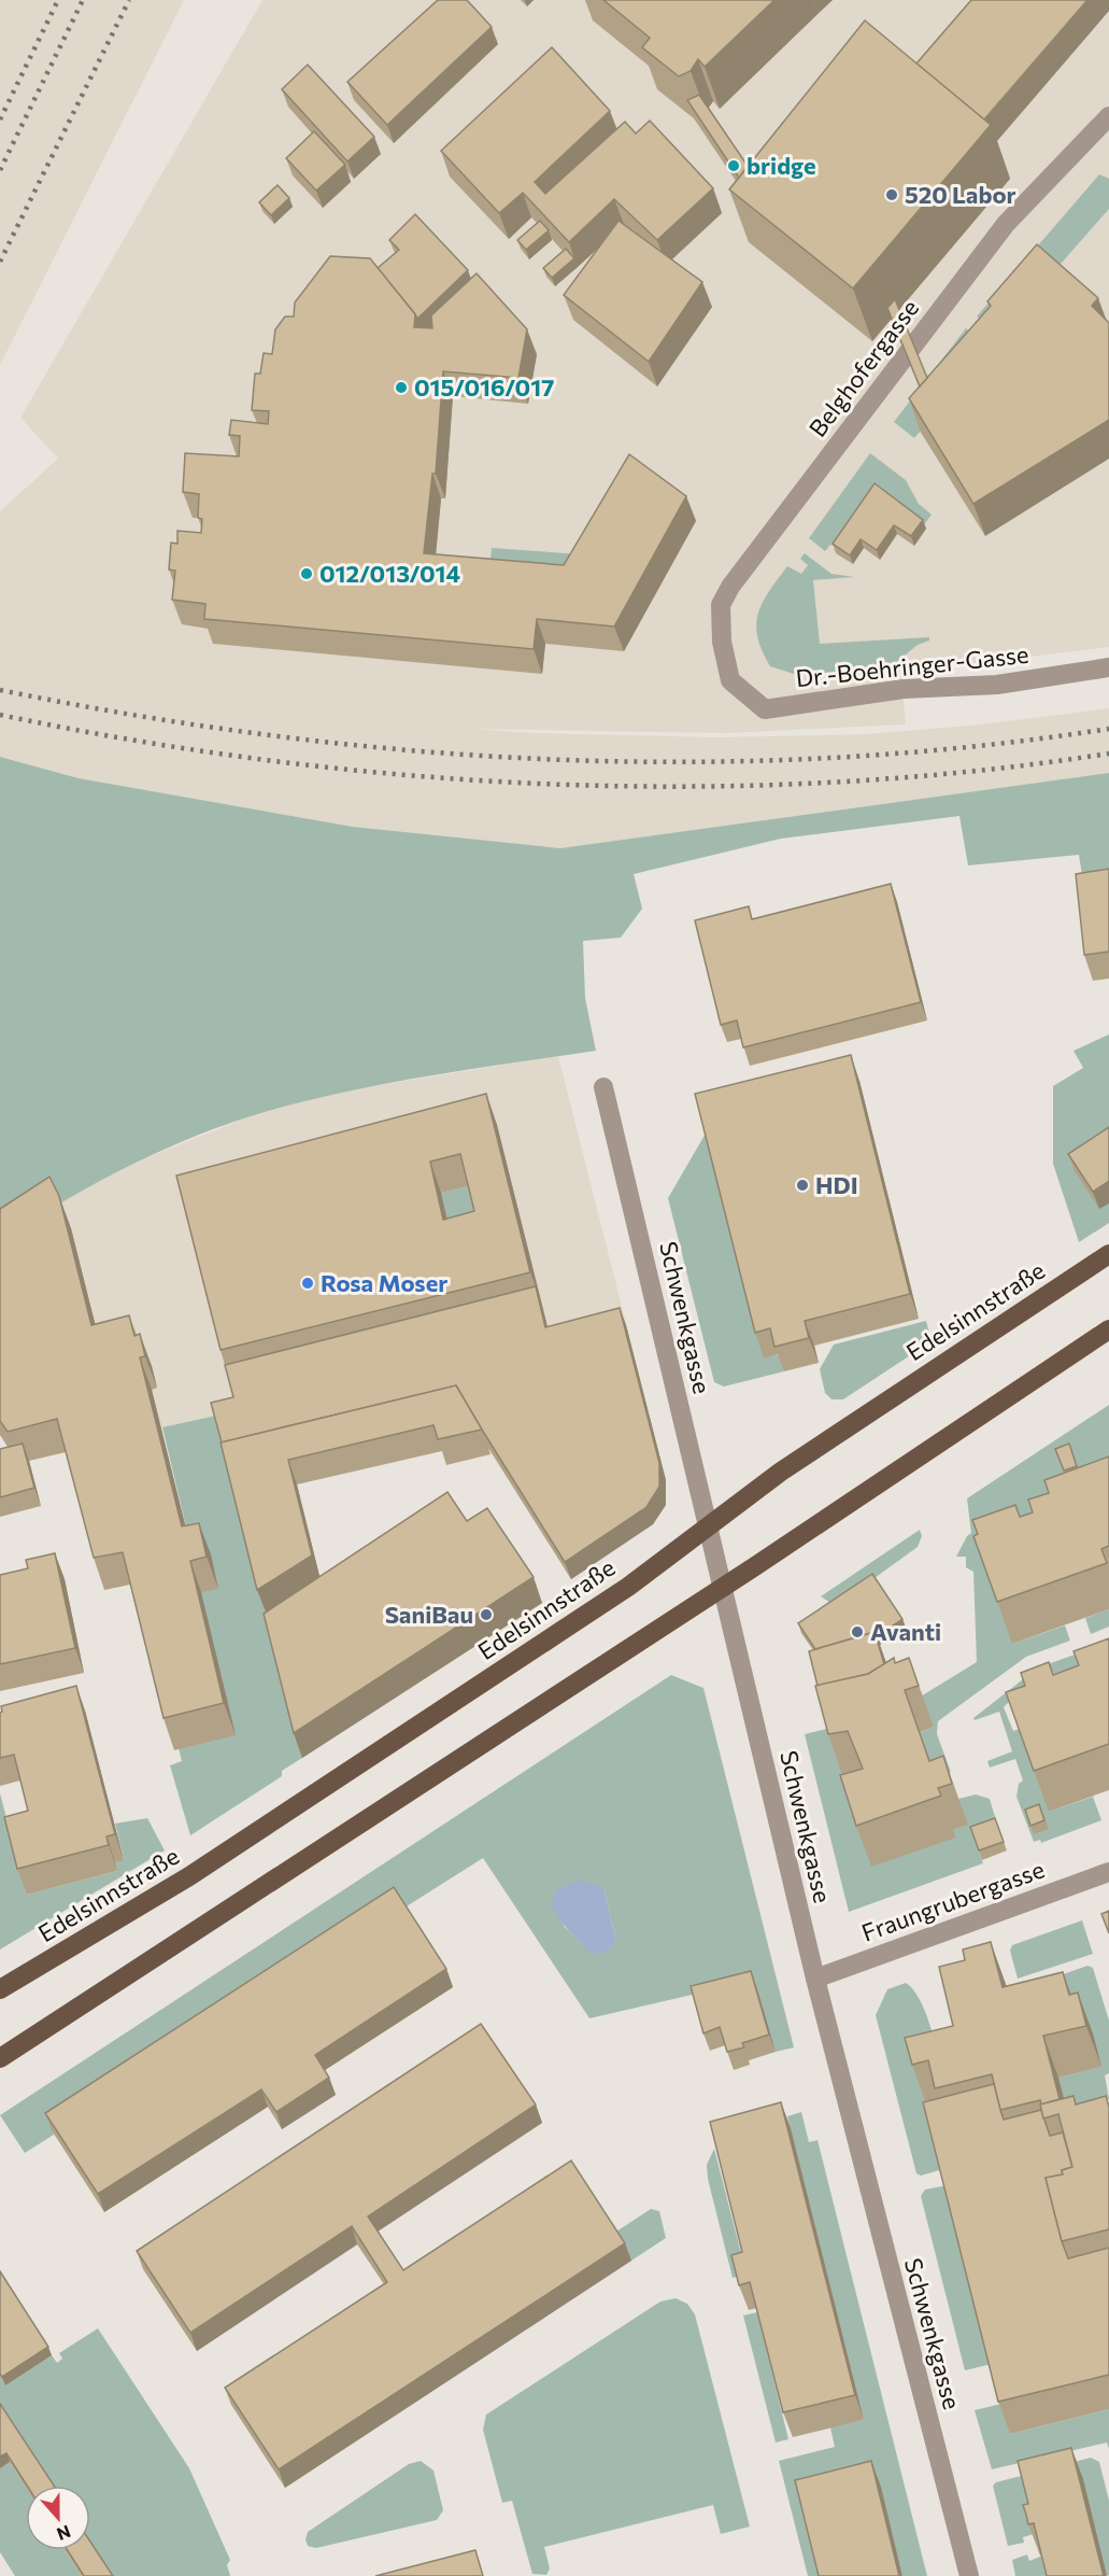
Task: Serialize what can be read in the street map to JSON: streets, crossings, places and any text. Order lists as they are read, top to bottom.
{
  "streets": {
    "main road": ["Edelsinnstraße"],
    "street": [
      "Belghofergasse",
      "Dr.-Boehringer-Gasse",
      "Schwenkgasse",
      "Fraungrubergasse"
    ]
  },
  "crossings": [
    ["Belghofergasse", "Dr.-Boehringer-Gasse"],
    ["Edelsinnstraße", "Schwenkgasse"],
    ["Schwenkgasse", "Fraungrubergasse"]
  ],
  "places": [
    "bridge",
    "520 Labor",
    "015/016/017",
    "012/013/014",
    "HDI",
    "Rosa Moser",
    "SaniBau",
    "Avanti"
  ],
  "north": "bottom"
}
